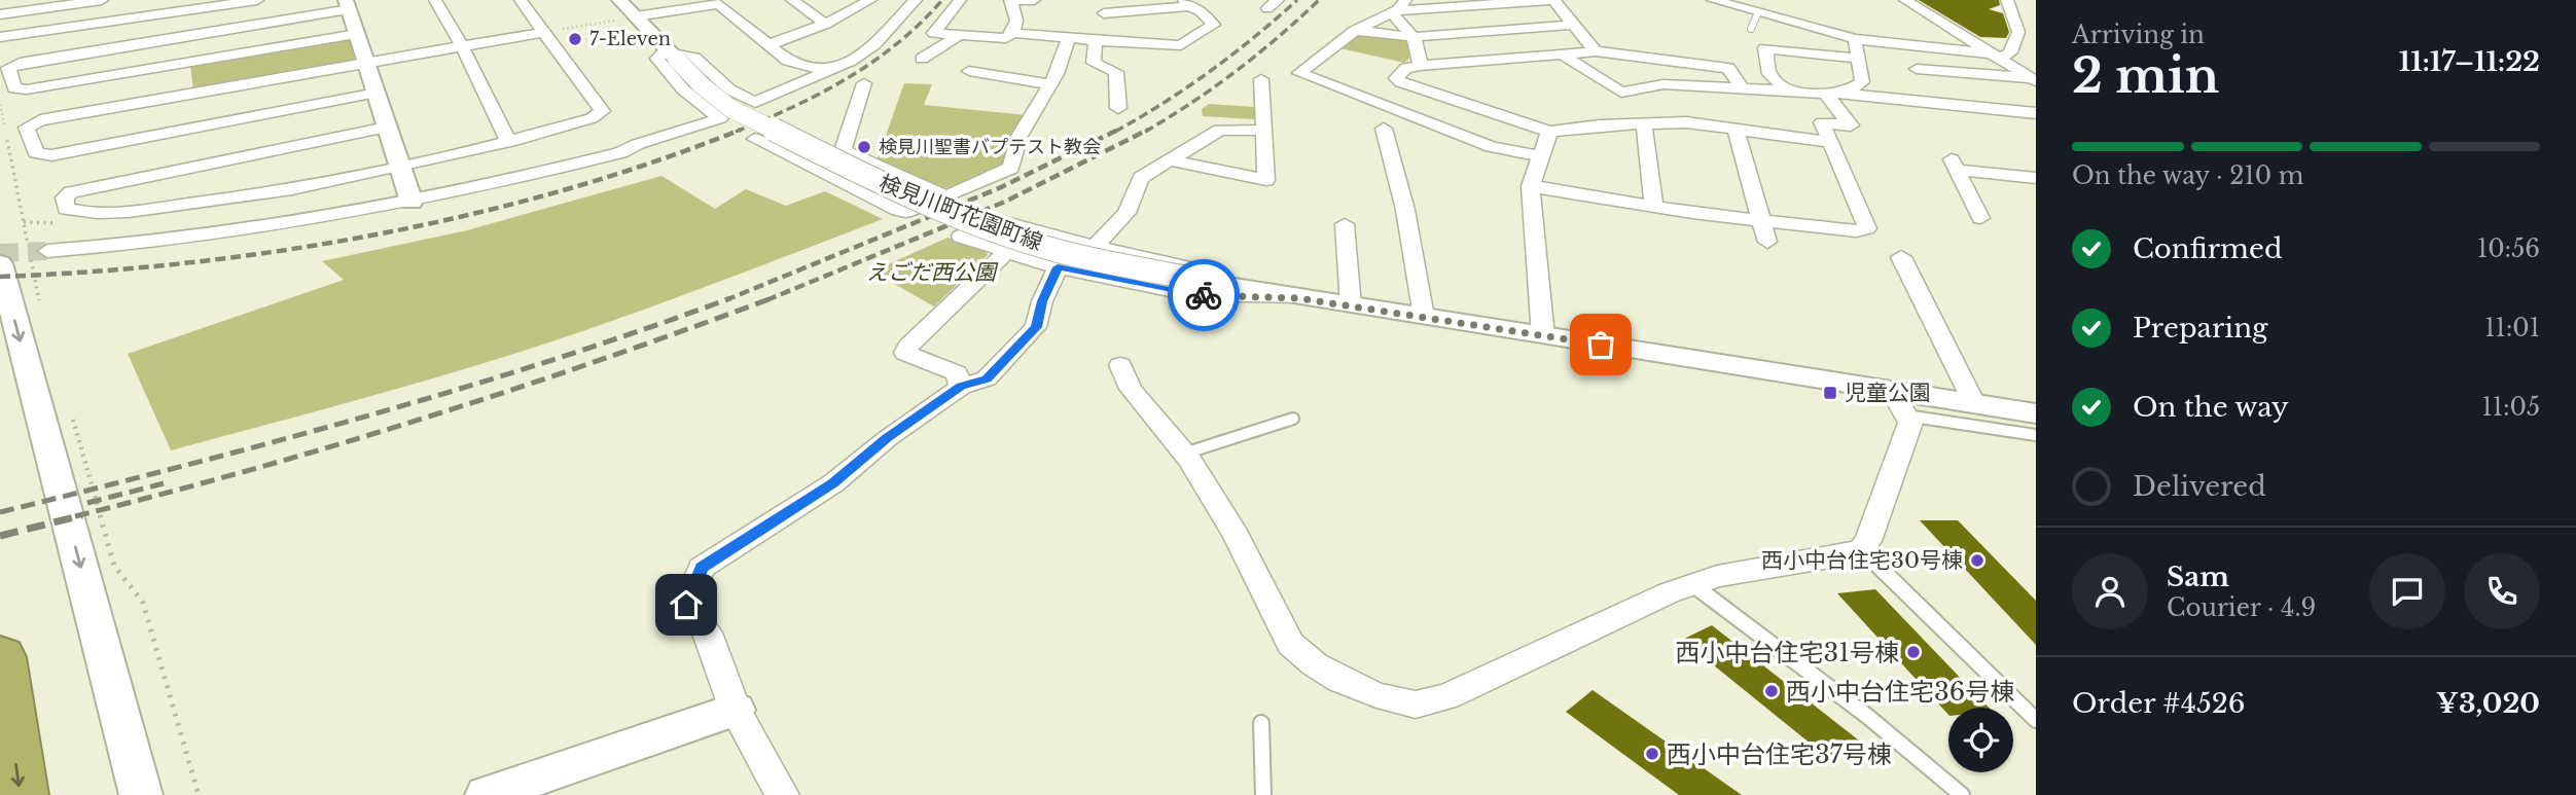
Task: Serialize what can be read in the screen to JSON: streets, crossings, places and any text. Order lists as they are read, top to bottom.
{
  "streets": {
    "street": ["検見川町花園町線"]
  },
  "parks": ["えごだ西公園"],
  "places": {
    "other": [
      "7-Eleven",
      "検見川聖書バプテスト教会",
      "西小中台住宅30号棟",
      "西小中台住宅31号棟",
      "西小中台住宅36号棟",
      "西小中台住宅37号棟"
    ],
    "transit": ["児童公園"]
  },
  "page": {
    "heading": ["2 min", "Arriving in", "11:17–11:22"],
    "panel": [
      "Sam",
      "Courier · 4.9",
      "Order #4526",
      "¥3,020"
    ],
    "bar": "On the way · 210 m",
    "list": [
      ["Confirmed", "10:56"],
      ["Preparing", "11:01"],
      ["On the way", "11:05"],
      "Delivered"
    ]
  }
}
